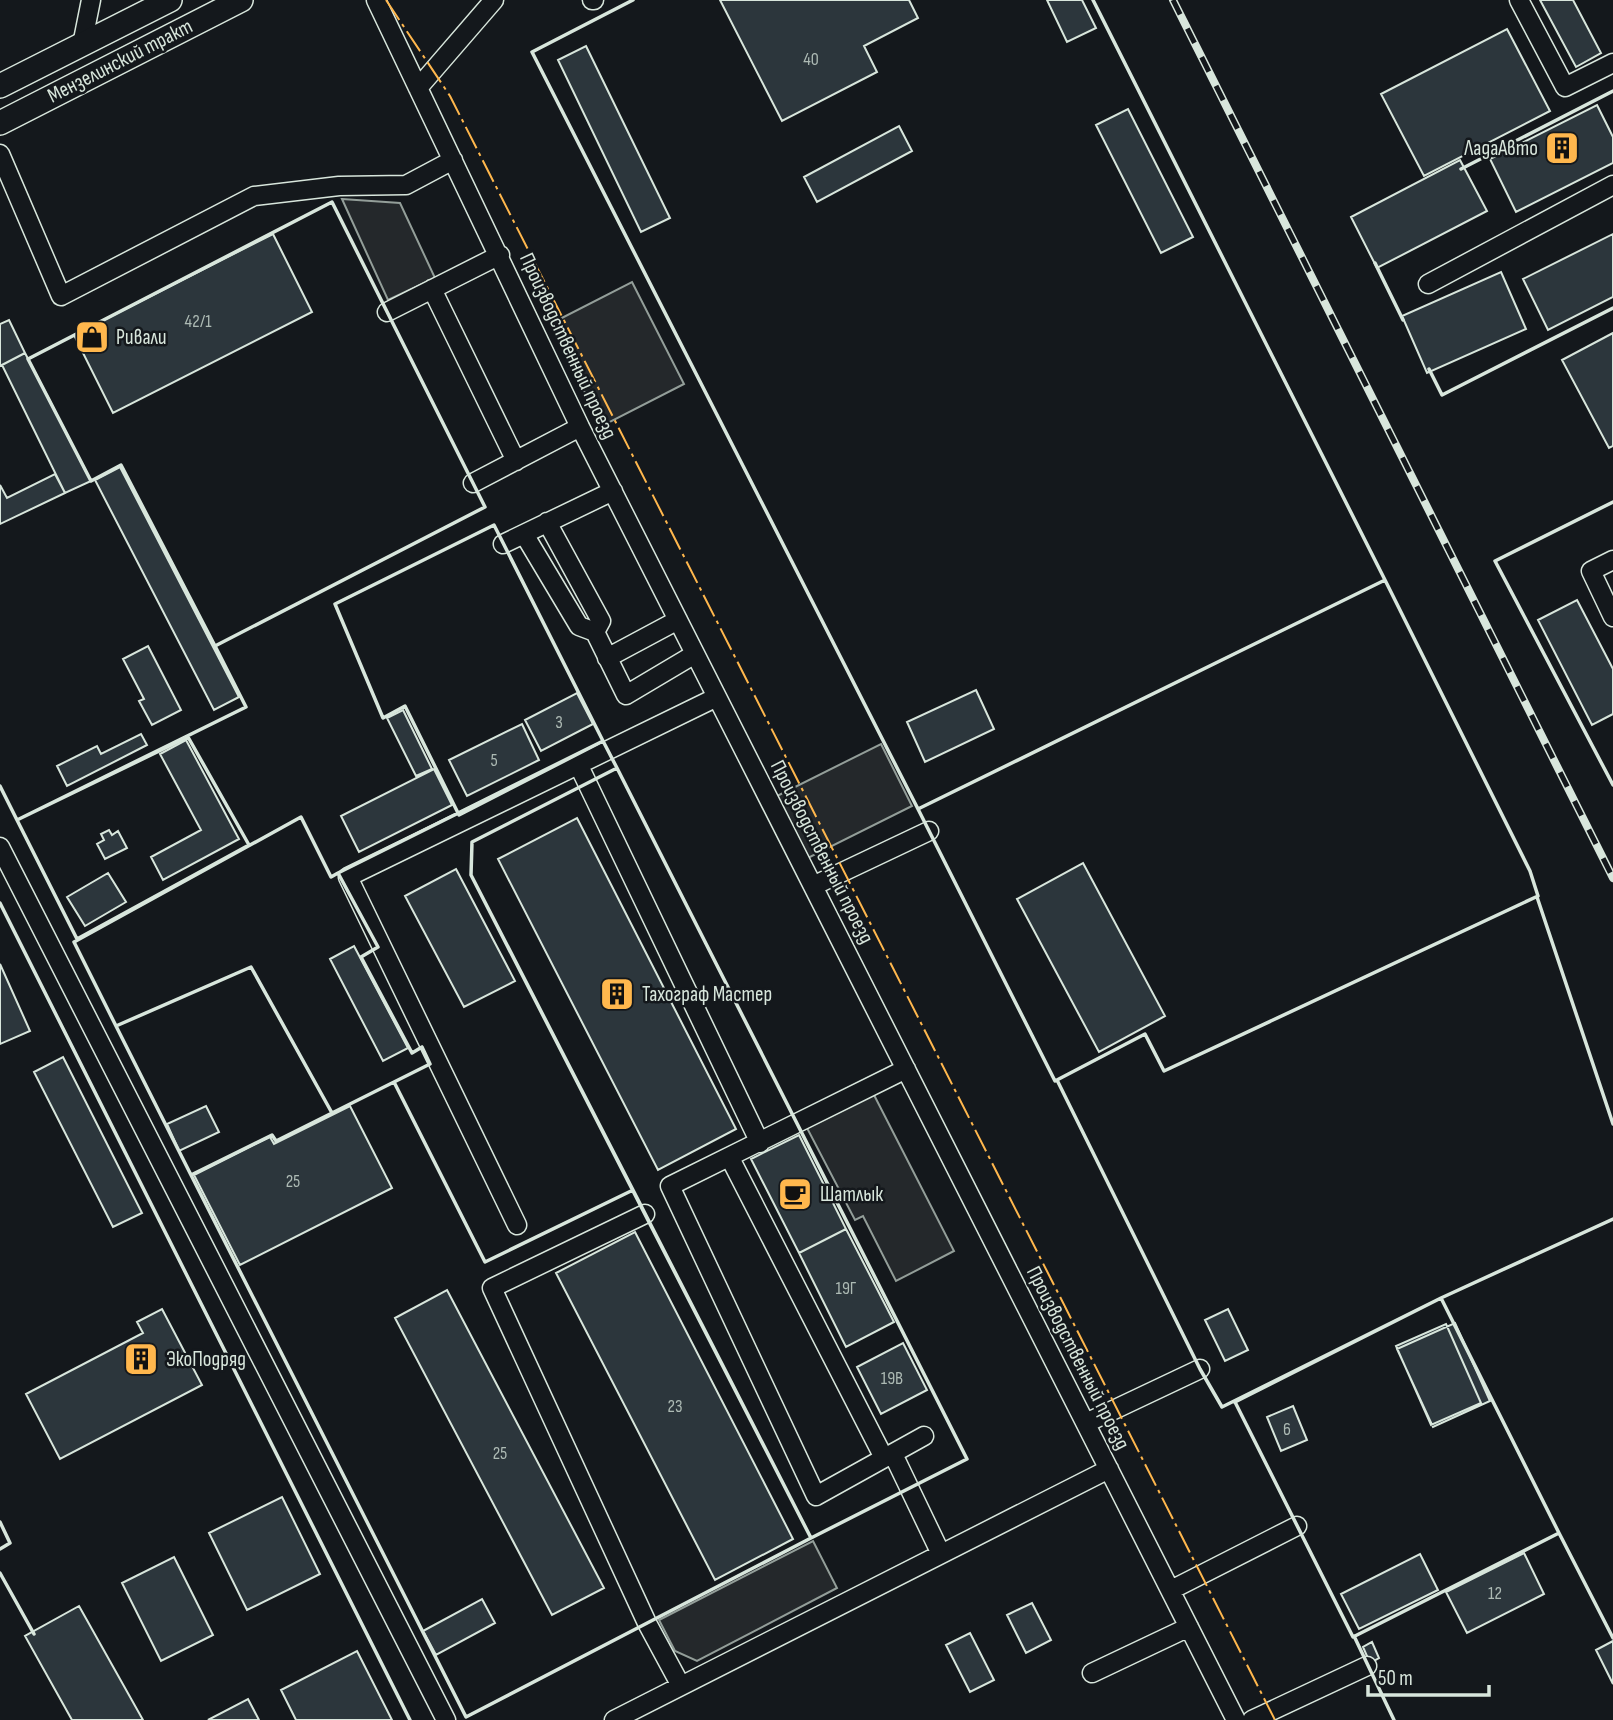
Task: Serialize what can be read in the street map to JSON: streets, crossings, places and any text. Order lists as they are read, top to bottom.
{
  "streets": {
    "main road": ["Мензелинский тракт"],
    "street": ["Производственный проезд"]
  },
  "places": {
    "building": ["ЛадаАвто", "Тахограф Мастер", "ЭкоПодряд"],
    "shop": ["Ривали"],
    "cafe": ["Шатлык"]
  },
  "house_numbers": [
    "40",
    "42/1",
    "3",
    "5",
    "25",
    "19Г",
    "19В",
    "23",
    "6",
    "25",
    "12"
  ],
  "scale_bar": "50 m"
}
